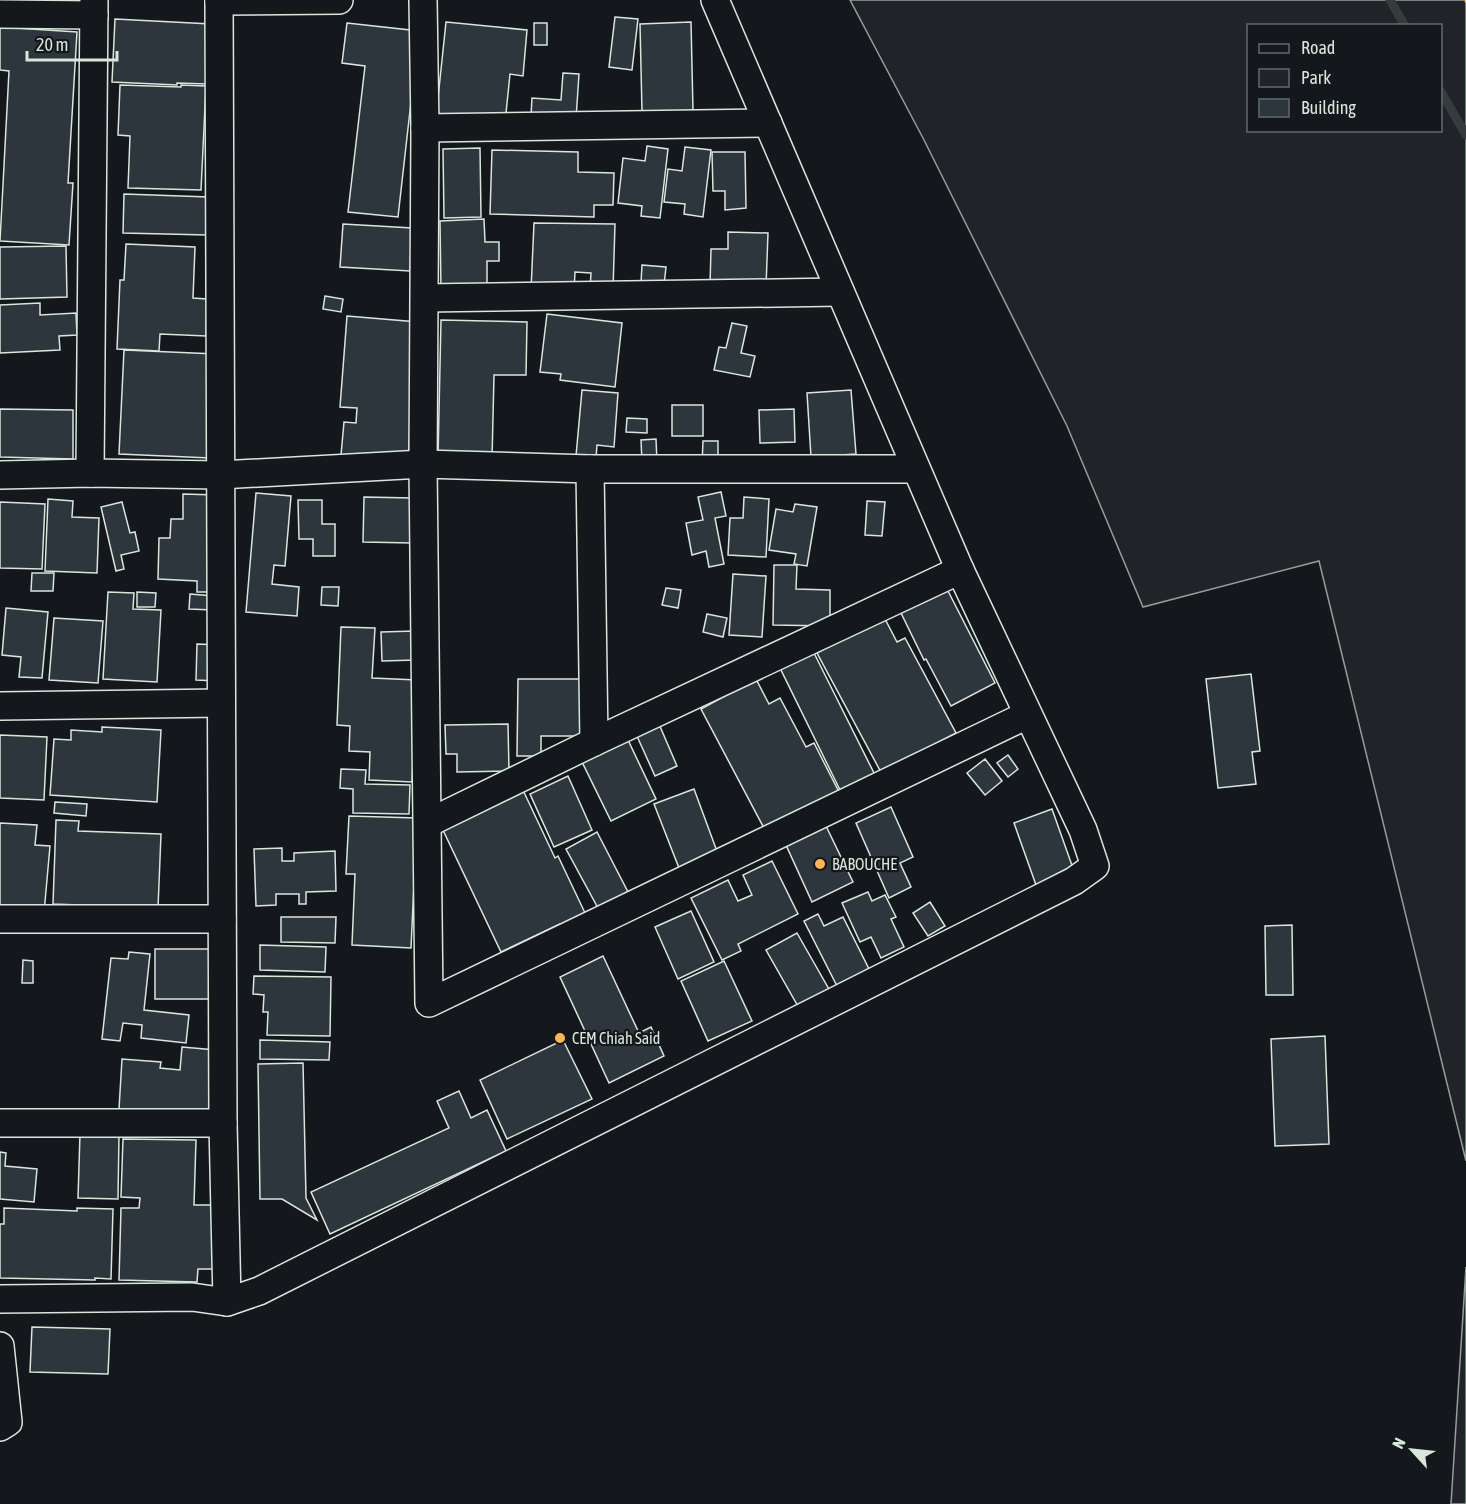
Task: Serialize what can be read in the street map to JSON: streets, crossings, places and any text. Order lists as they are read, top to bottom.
{
  "places": ["BABOUCHE", "CEM Chiah Said"],
  "legend": ["Road", "Park", "Building"],
  "scale_bar": "20 m",
  "north": "top left"
}
